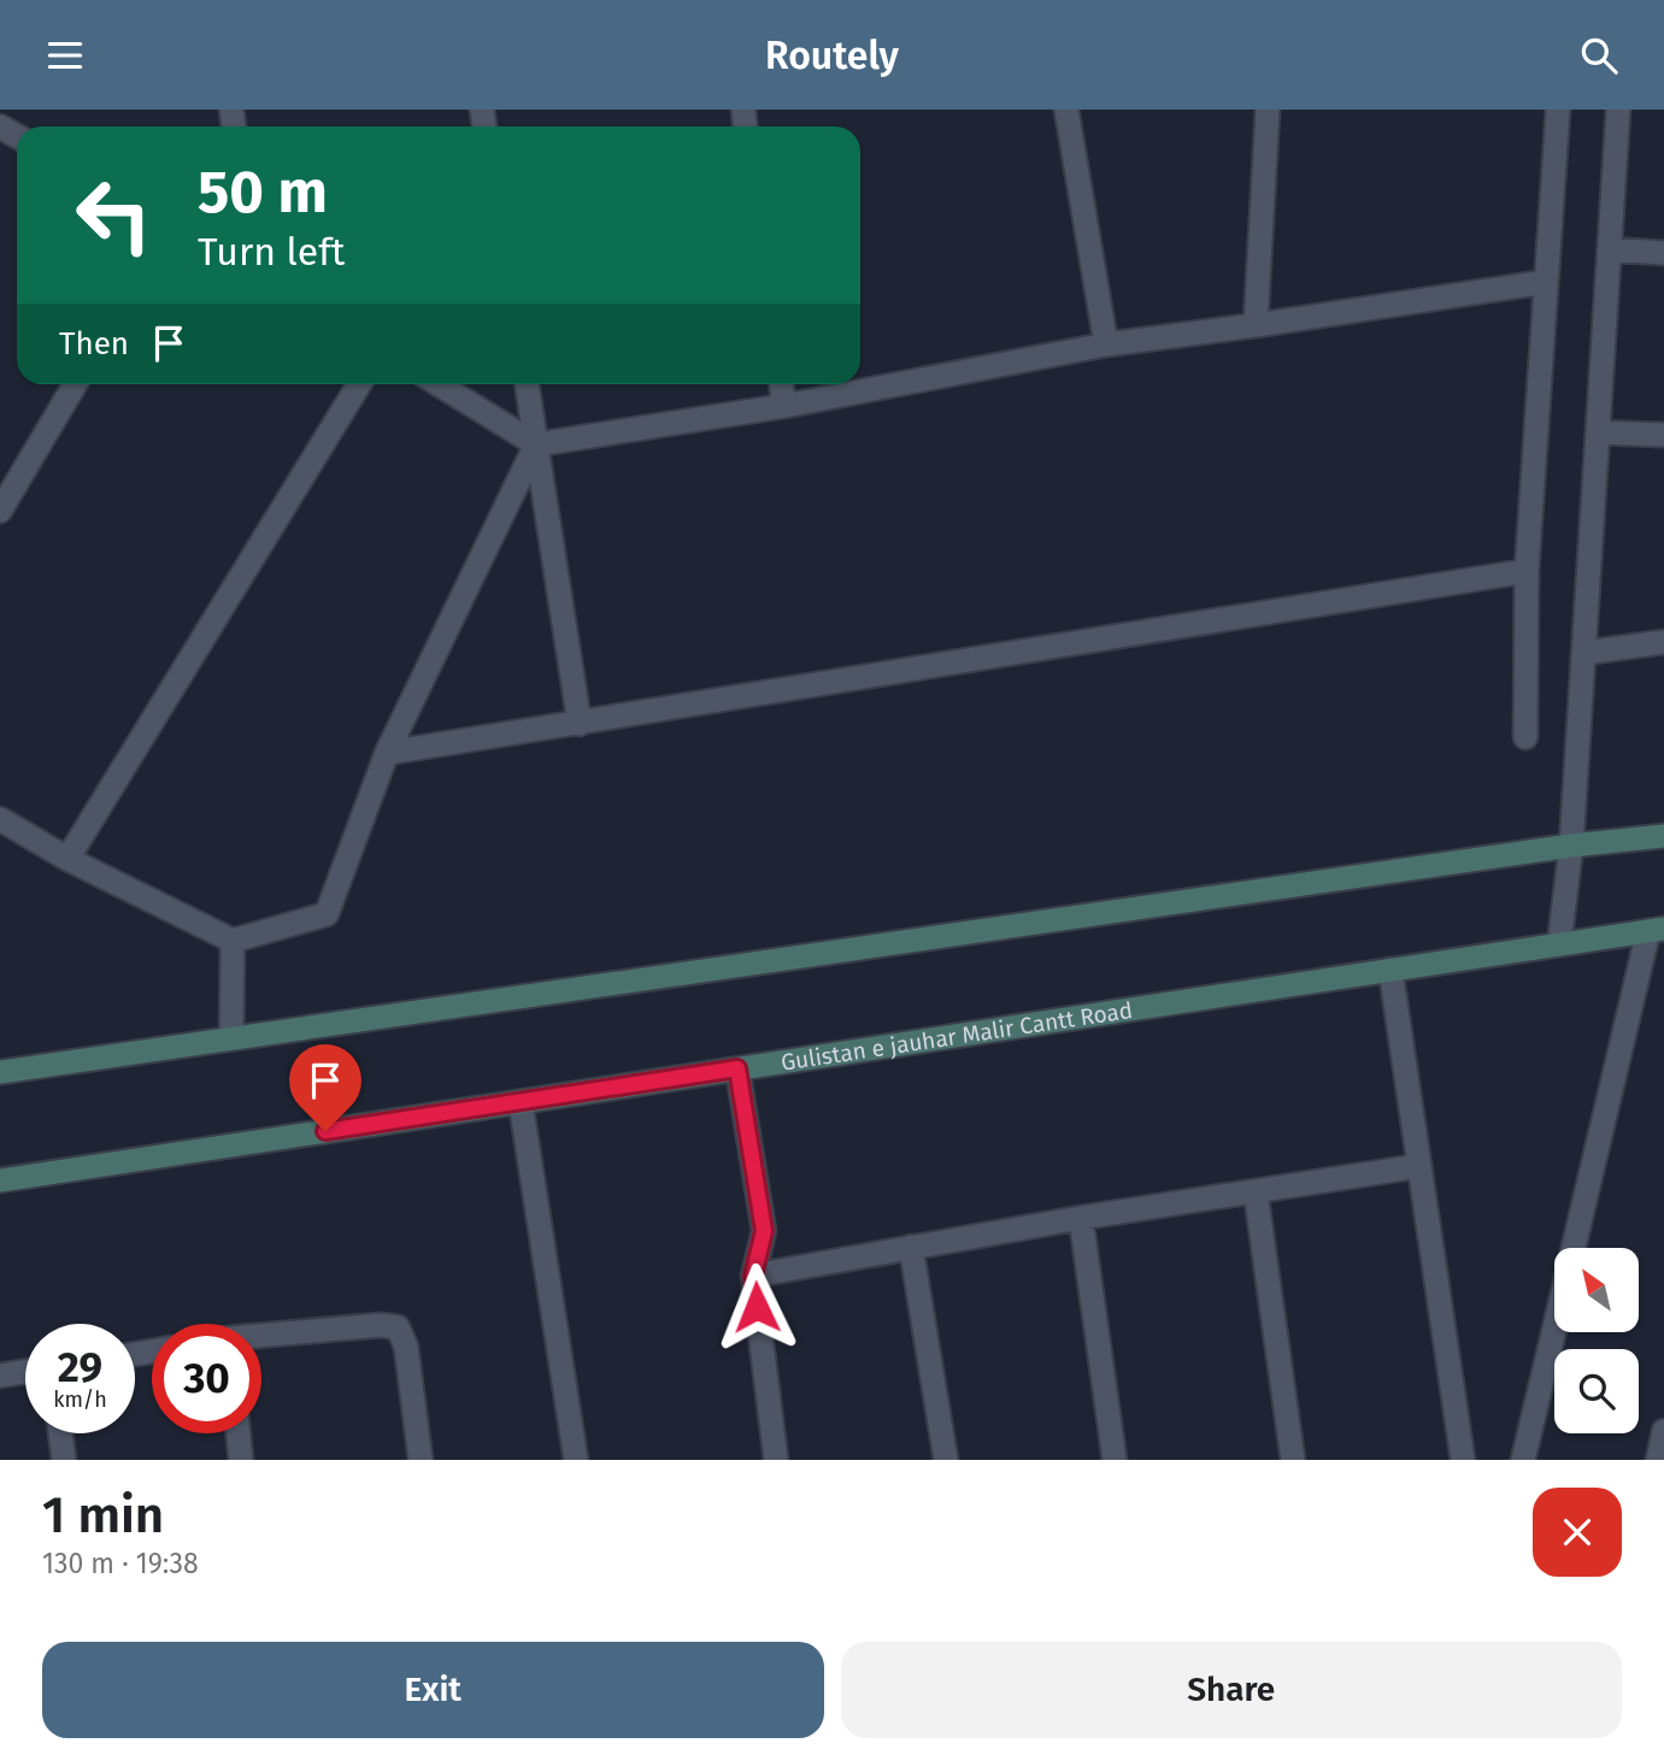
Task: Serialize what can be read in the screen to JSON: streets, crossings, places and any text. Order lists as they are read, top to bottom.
{
  "streets": {
    "main road": ["Gulistan e jauhar Malir Cantt Road"]
  },
  "north": "top left",
  "page": {
    "header": "Routely",
    "turn": ["50 m", "Turn left"],
    "then": "Then",
    "speed": "29 km/h",
    "limit": "30",
    "heading": ["1 min", "130 m · 19:38"],
    "buttons": ["Exit", "Share"]
  }
}
